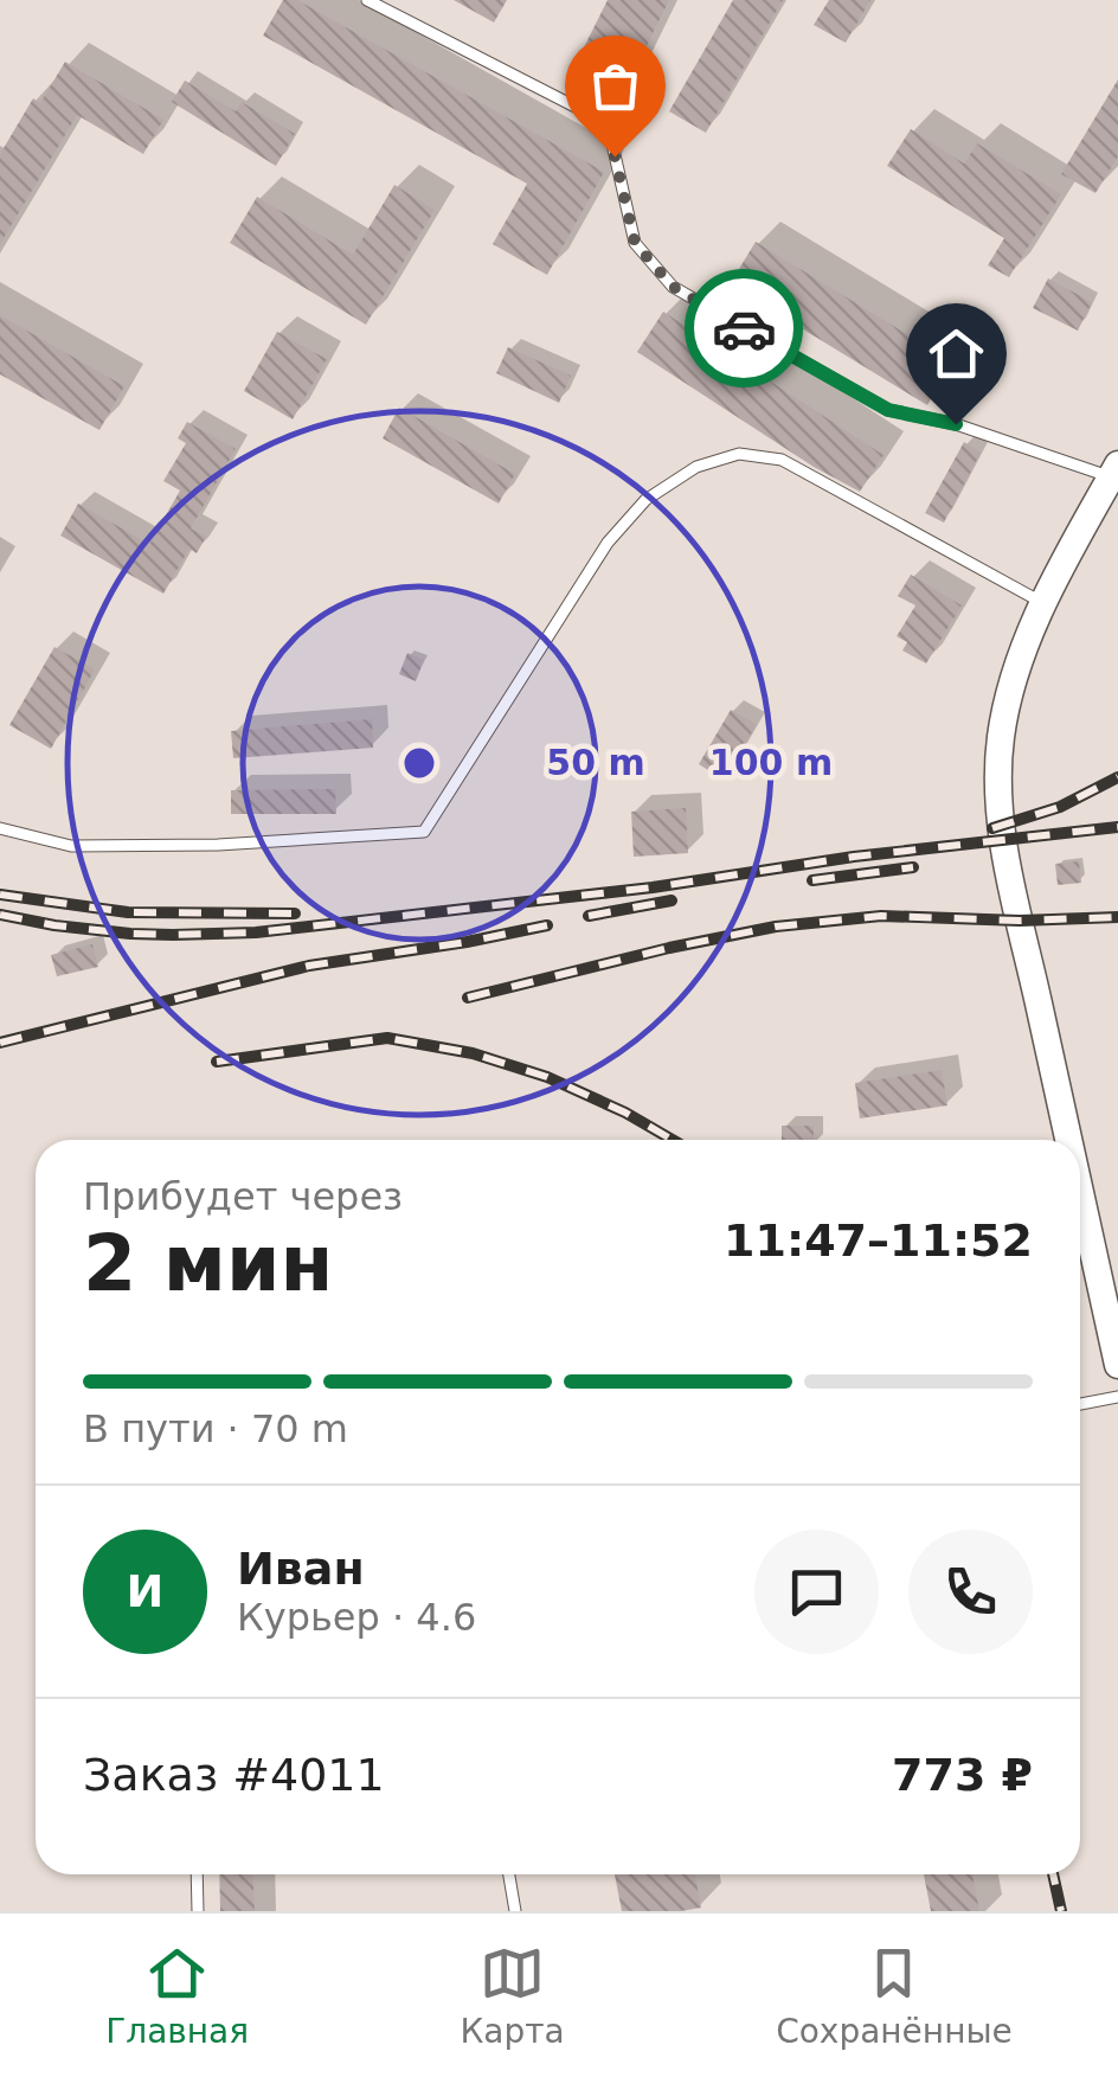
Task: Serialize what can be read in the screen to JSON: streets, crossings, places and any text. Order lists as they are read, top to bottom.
{
  "page": {
    "heading": ["2 мин", "Прибудет через", "11:47–11:52"],
    "panel": [
      "Иван",
      "Курьер · 4.6",
      "Заказ #4011",
      "773 ₽"
    ],
    "bar": "В пути · 70 m",
    "round": "И",
    "tabs": ["Главная", "Карта", "Сохранённые"]
  },
  "rings": ["50 m", "100 m"]
}
